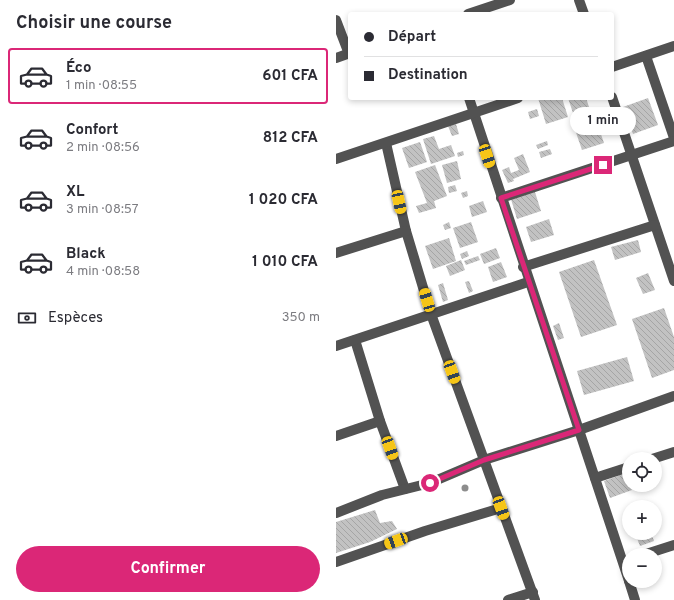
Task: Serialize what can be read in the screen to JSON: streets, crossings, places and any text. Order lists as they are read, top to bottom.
{
  "page": {
    "heading": "Choisir une course",
    "banner": ["Départ", "Destination"],
    "list": [
      {
        "name": "Éco",
        "note": "1 min · 08:55",
        "value": "601 CFA"
      },
      {
        "name": "Confort",
        "note": "2 min · 08:56",
        "value": "812 CFA"
      },
      {
        "name": "XL",
        "note": "3 min · 08:57",
        "value": "1 020 CFA"
      },
      {
        "name": "Black",
        "note": "4 min · 08:58",
        "value": "1 010 CFA"
      }
    ],
    "bubble": "1 min",
    "pay": ["Espèces", "350 m"],
    "map_buttons": ["+", "−"],
    "buttons": "Confirmer"
  }
}
